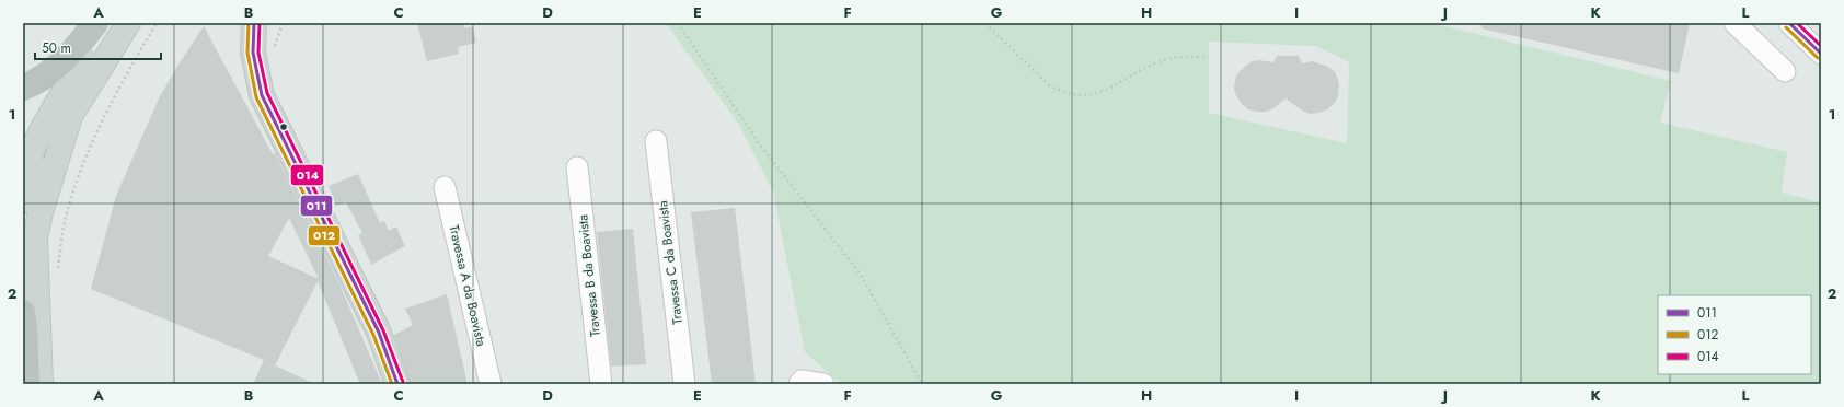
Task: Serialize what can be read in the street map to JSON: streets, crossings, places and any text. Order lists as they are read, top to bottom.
{
  "streets": {
    "street": ["Travessa C da Boavista", "Travessa B da Boavista", "Travessa A da Boavista"]
  },
  "lines": ["transit line 011", "transit line 012", "transit line 014"],
  "legend": ["011", "012", "014"],
  "scale_bar": "50 m",
  "grid": {
    "columns": [
      "A",
      "B",
      "C",
      "D",
      "E",
      "F",
      "G",
      "H",
      "I",
      "J",
      "K",
      "L"
    ],
    "rows": ["1", "2"]
  }
}
